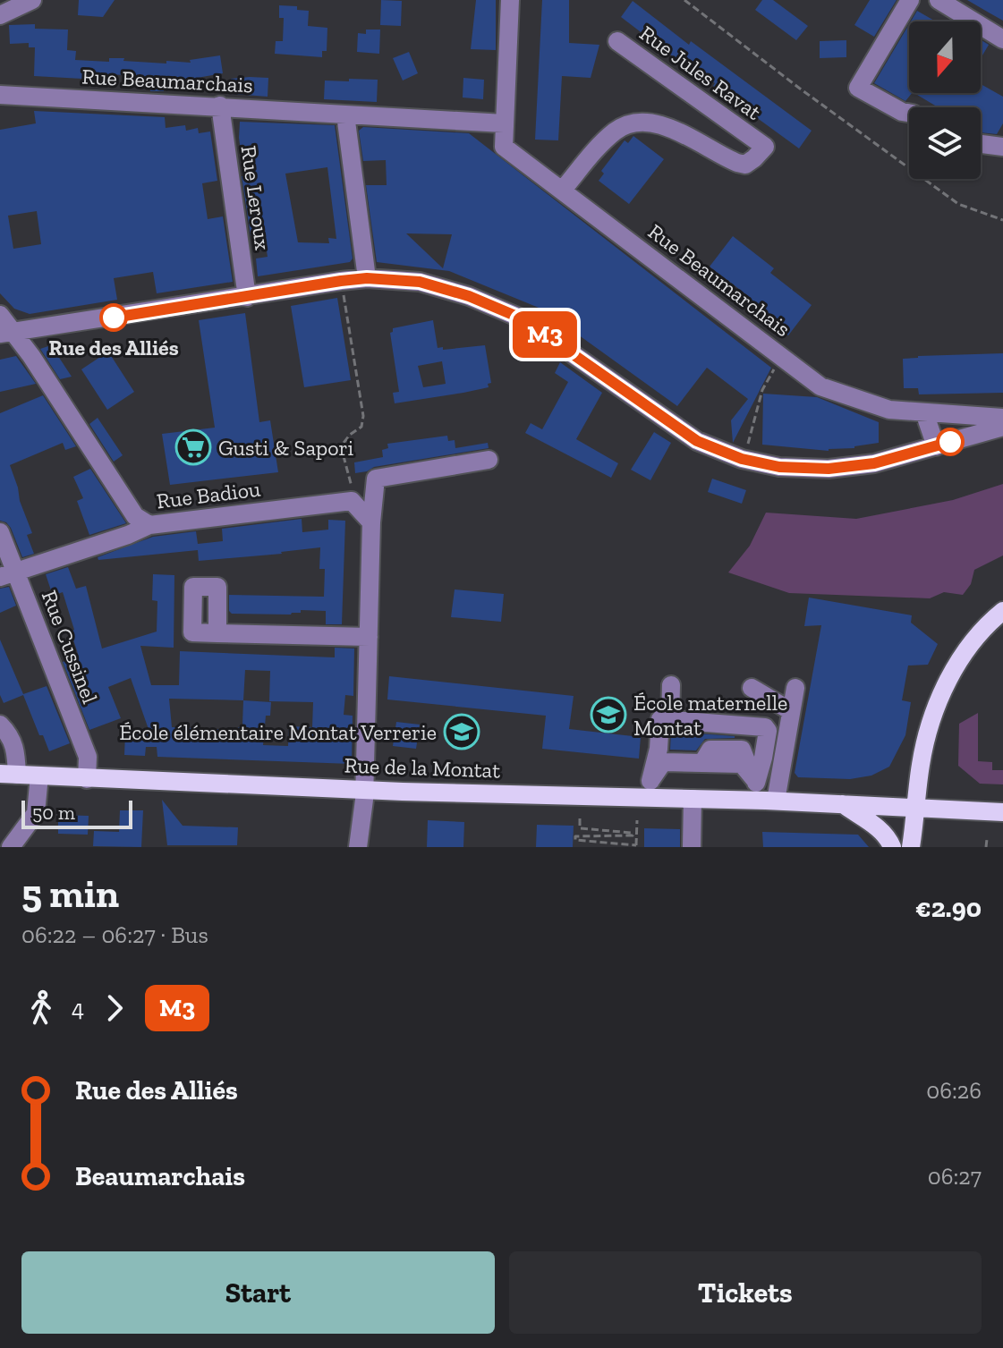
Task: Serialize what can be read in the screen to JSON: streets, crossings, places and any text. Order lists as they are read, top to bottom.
{
  "streets": {
    "main road": ["Rue de la Montat"],
    "street": [
      "Rue Jules Ravat",
      "Rue Beaumarchais",
      "Rue Leroux",
      "Rue Badiou",
      "Rue Cussinel"
    ]
  },
  "crossings": [
    ["Rue Jules Ravat", "Rue Beaumarchais"],
    ["Rue Beaumarchais", "Rue Leroux"],
    ["Rue Cussinel", "Rue de la Montat"]
  ],
  "places": {
    "other": ["Rue des Alliés"],
    "supermarket": ["Gusti & Sapori"],
    "school or university": ["École maternelle Montat", "École élémentaire Montat Verrerie"]
  },
  "lines": ["bus line M3"],
  "scale_bar": "50 m",
  "north": "bottom",
  "page": {
    "on_map": "M3",
    "scale": "50 m",
    "heading": ["5 min", "06:22 – 06:27 · Bus", "€2.90"],
    "legs": ["4", "M3"],
    "list": [
      {
        "name": "Rue des Alliés",
        "value": "06:26"
      },
      {
        "name": "Beaumarchais",
        "value": "06:27"
      }
    ],
    "buttons": ["Start", "Tickets"]
  }
}
